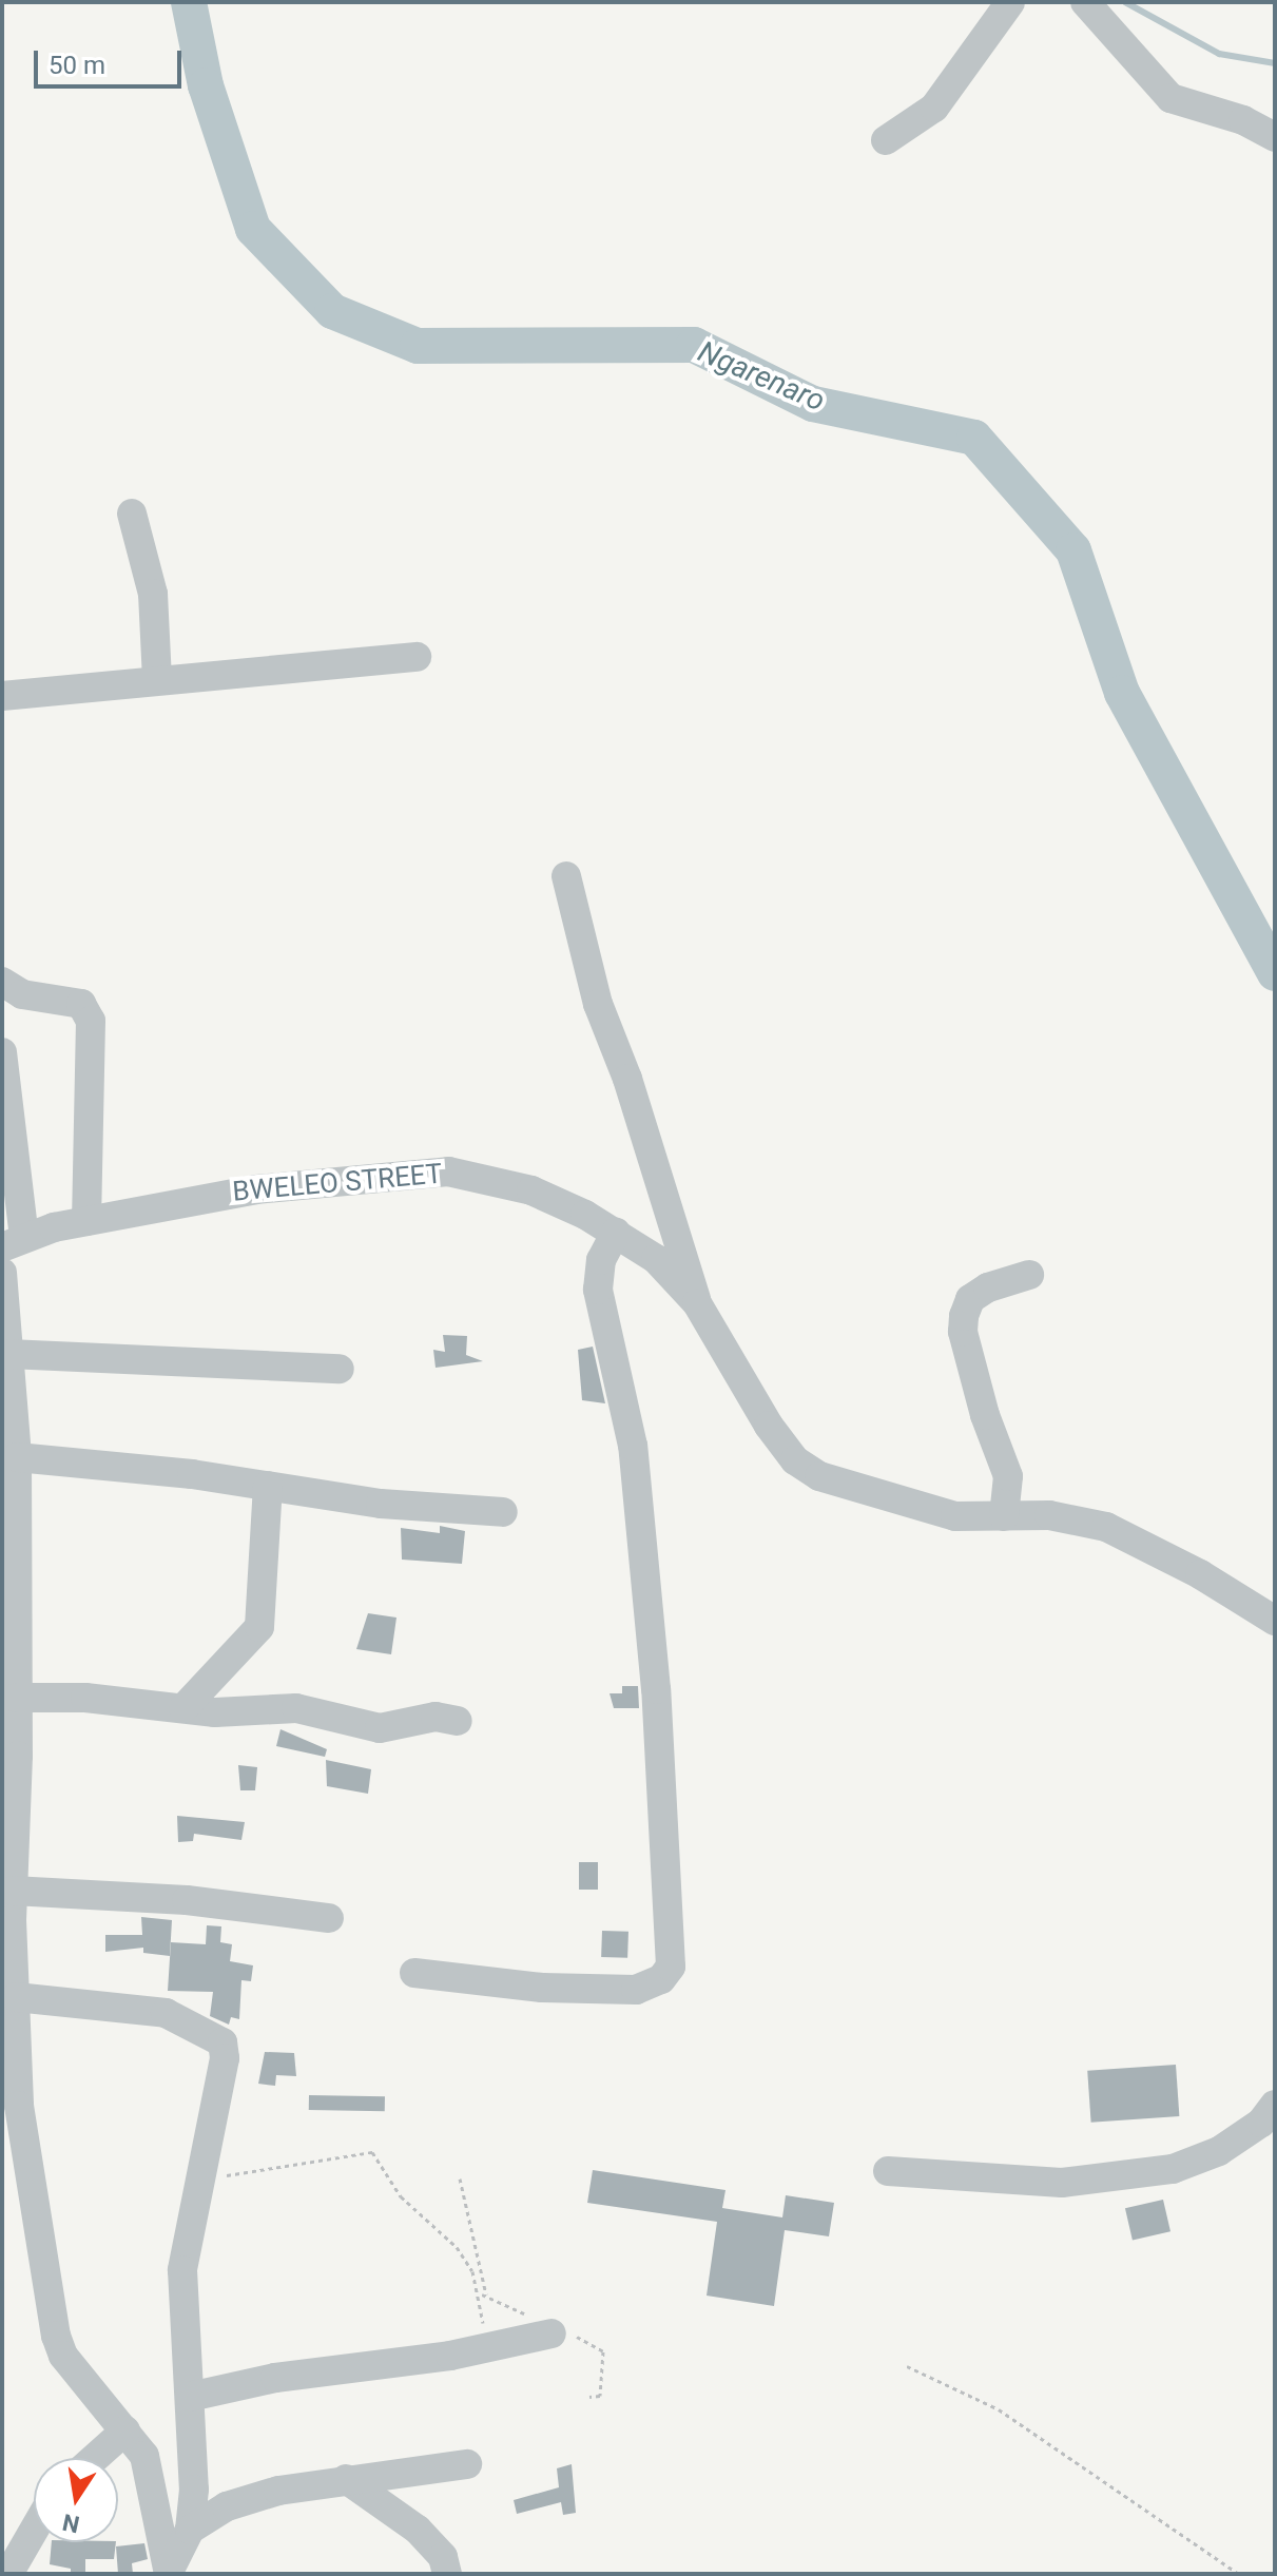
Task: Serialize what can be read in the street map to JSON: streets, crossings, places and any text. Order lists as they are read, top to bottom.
{
  "streets": {
    "street": ["BWELEO STREET"]
  },
  "water": ["Ngarenaro"],
  "scale_bar": "50 m",
  "north": "bottom"
}
